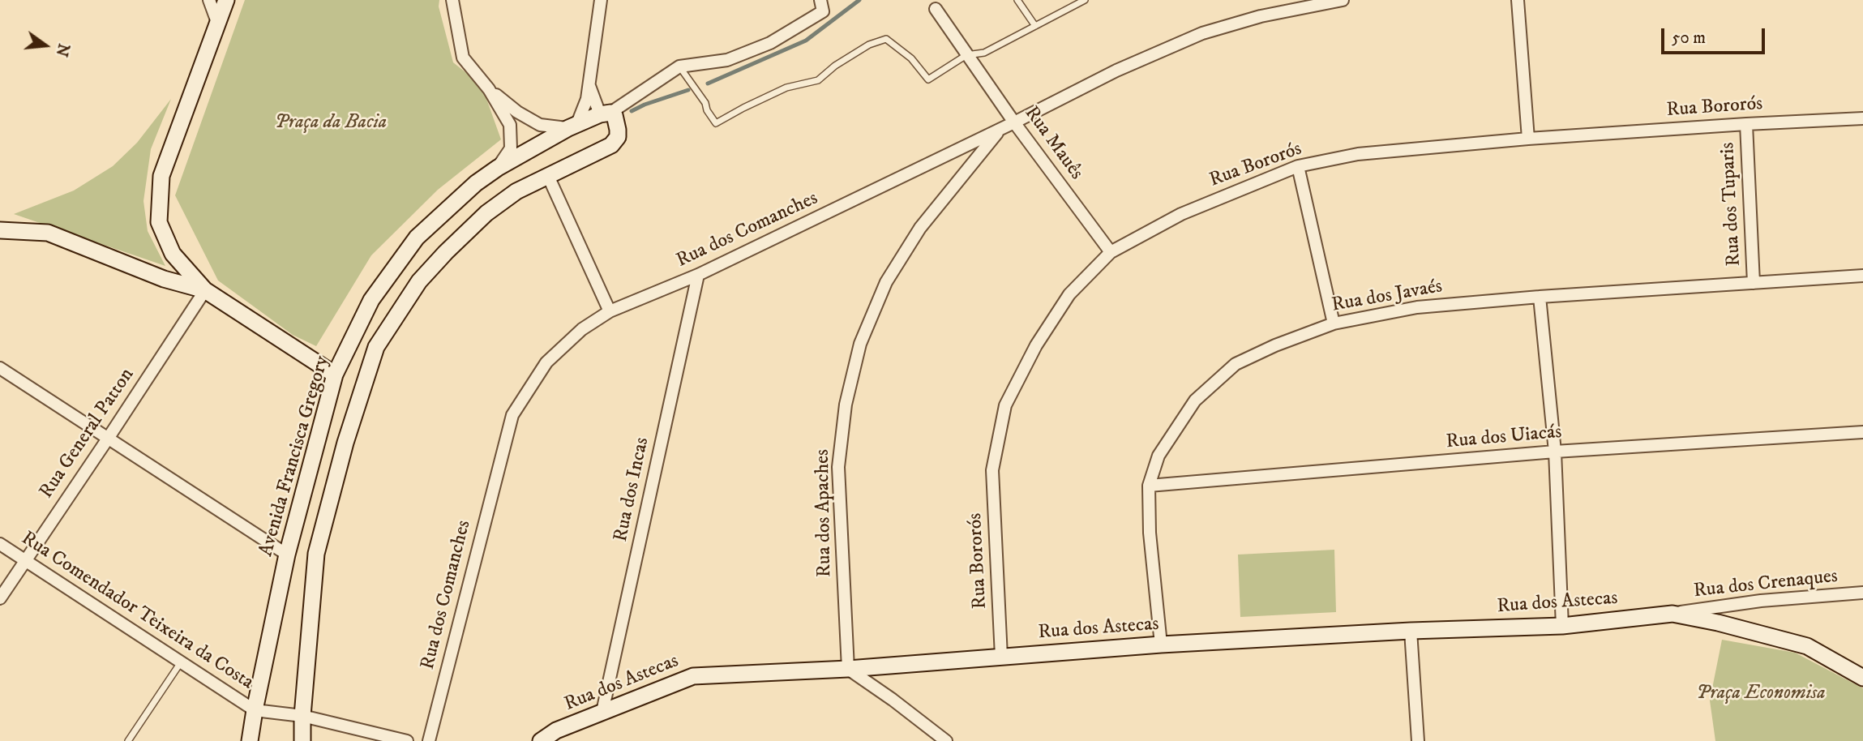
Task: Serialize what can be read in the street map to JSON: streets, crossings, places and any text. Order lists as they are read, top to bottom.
{
  "streets": {
    "street": [
      "Rua Bororós",
      "Rua Mauês",
      "Rua dos Tuparis",
      "Rua dos Comanches",
      "Rua dos Javaés",
      "Rua General Patton",
      "Rua dos Uiacás",
      "Avenida Francisca Gregory",
      "Rua dos Incas",
      "Rua dos Apaches",
      "Rua dos Crenaques",
      "Rua dos Astecas",
      "Rua Comendador Teixeira da Costa"
    ]
  },
  "crossings": [
    ["Rua Bororós", "Rua Mauês"],
    ["Rua Bororós", "Rua dos Tuparis"],
    ["Rua Bororós", "Rua dos Astecas"],
    ["Rua Mauês", "Rua dos Comanches"],
    ["Rua dos Tuparis", "Rua dos Javaés"],
    ["Rua dos Comanches", "Rua dos Incas"],
    ["Rua dos Comanches", "Rua dos Apaches"],
    ["Rua dos Javaés", "Rua dos Uiacás"],
    ["Rua dos Javaés", "Rua dos Astecas"],
    ["Rua General Patton", "Rua Comendador Teixeira da Costa"],
    ["Avenida Francisca Gregory", "Rua Comendador Teixeira da Costa"],
    ["Rua dos Incas", "Rua dos Astecas"],
    ["Rua dos Apaches", "Rua dos Astecas"],
    ["Rua dos Crenaques", "Rua dos Astecas"]
  ],
  "parks": ["Praça da Bacia", "Praça Economisa"],
  "scale_bar": "50 m",
  "north": "right"
}
